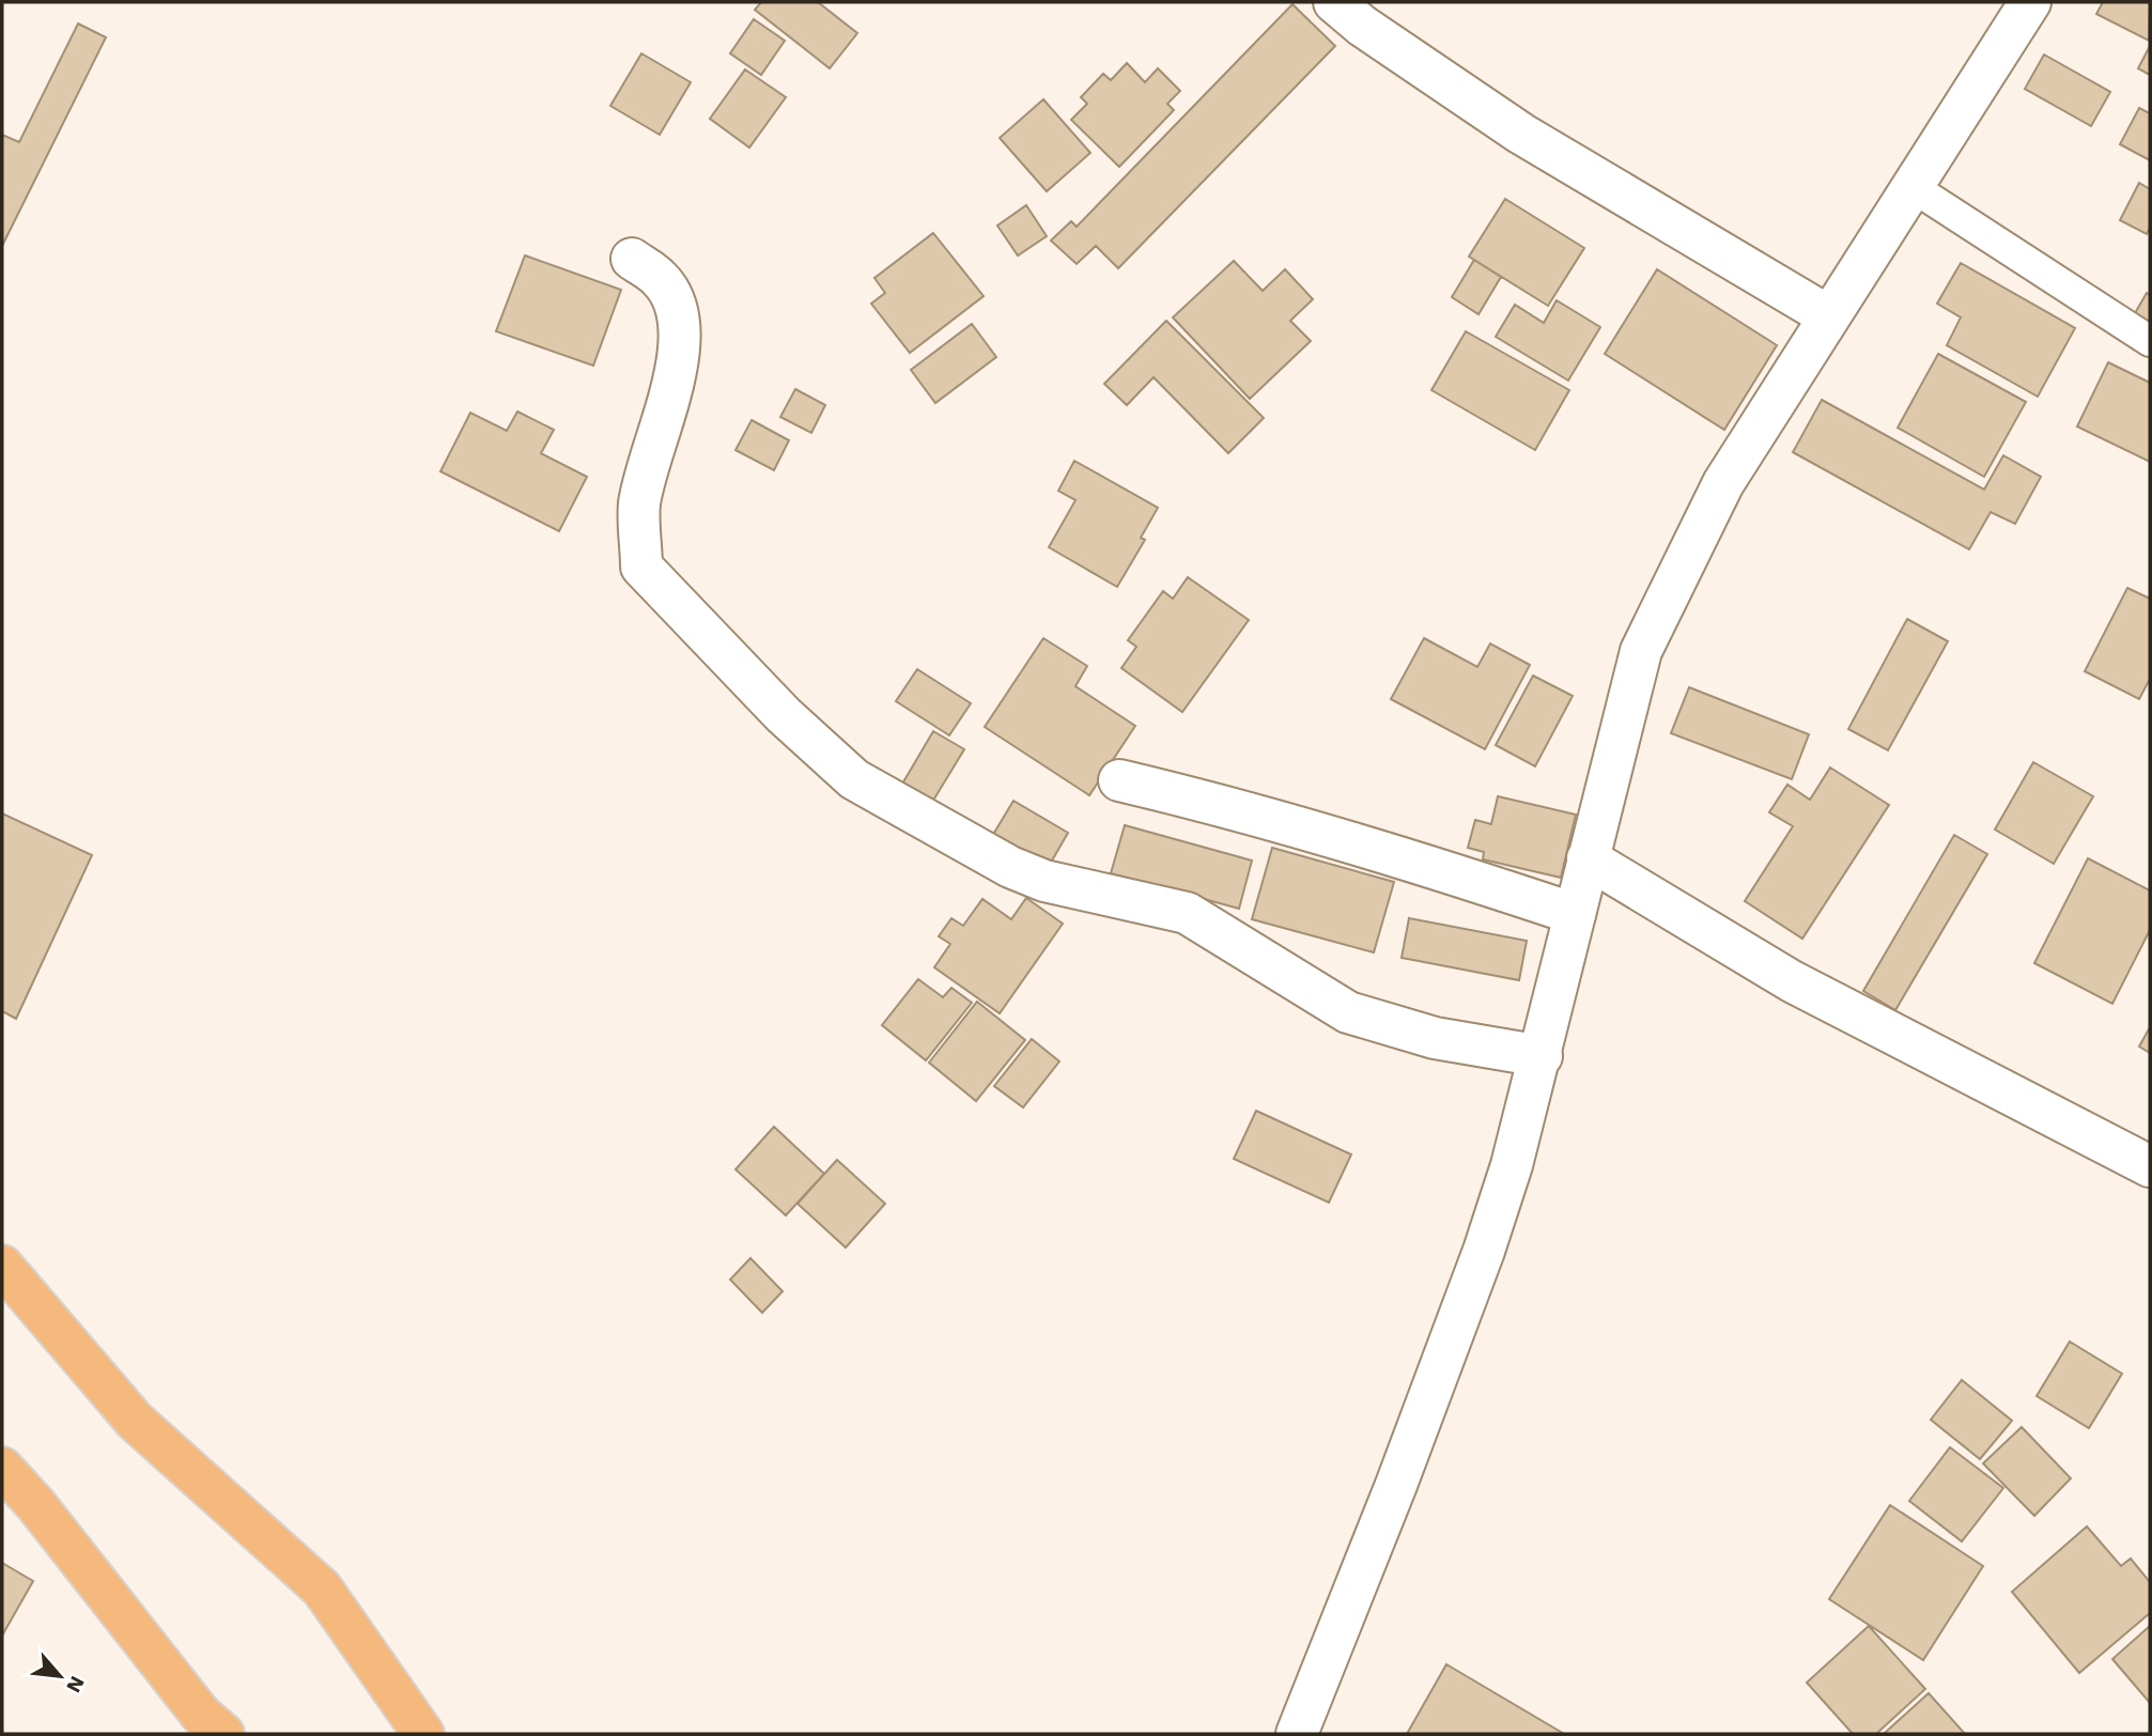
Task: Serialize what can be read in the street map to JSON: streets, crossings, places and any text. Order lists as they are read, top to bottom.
{
  "north": "bottom right"
}
